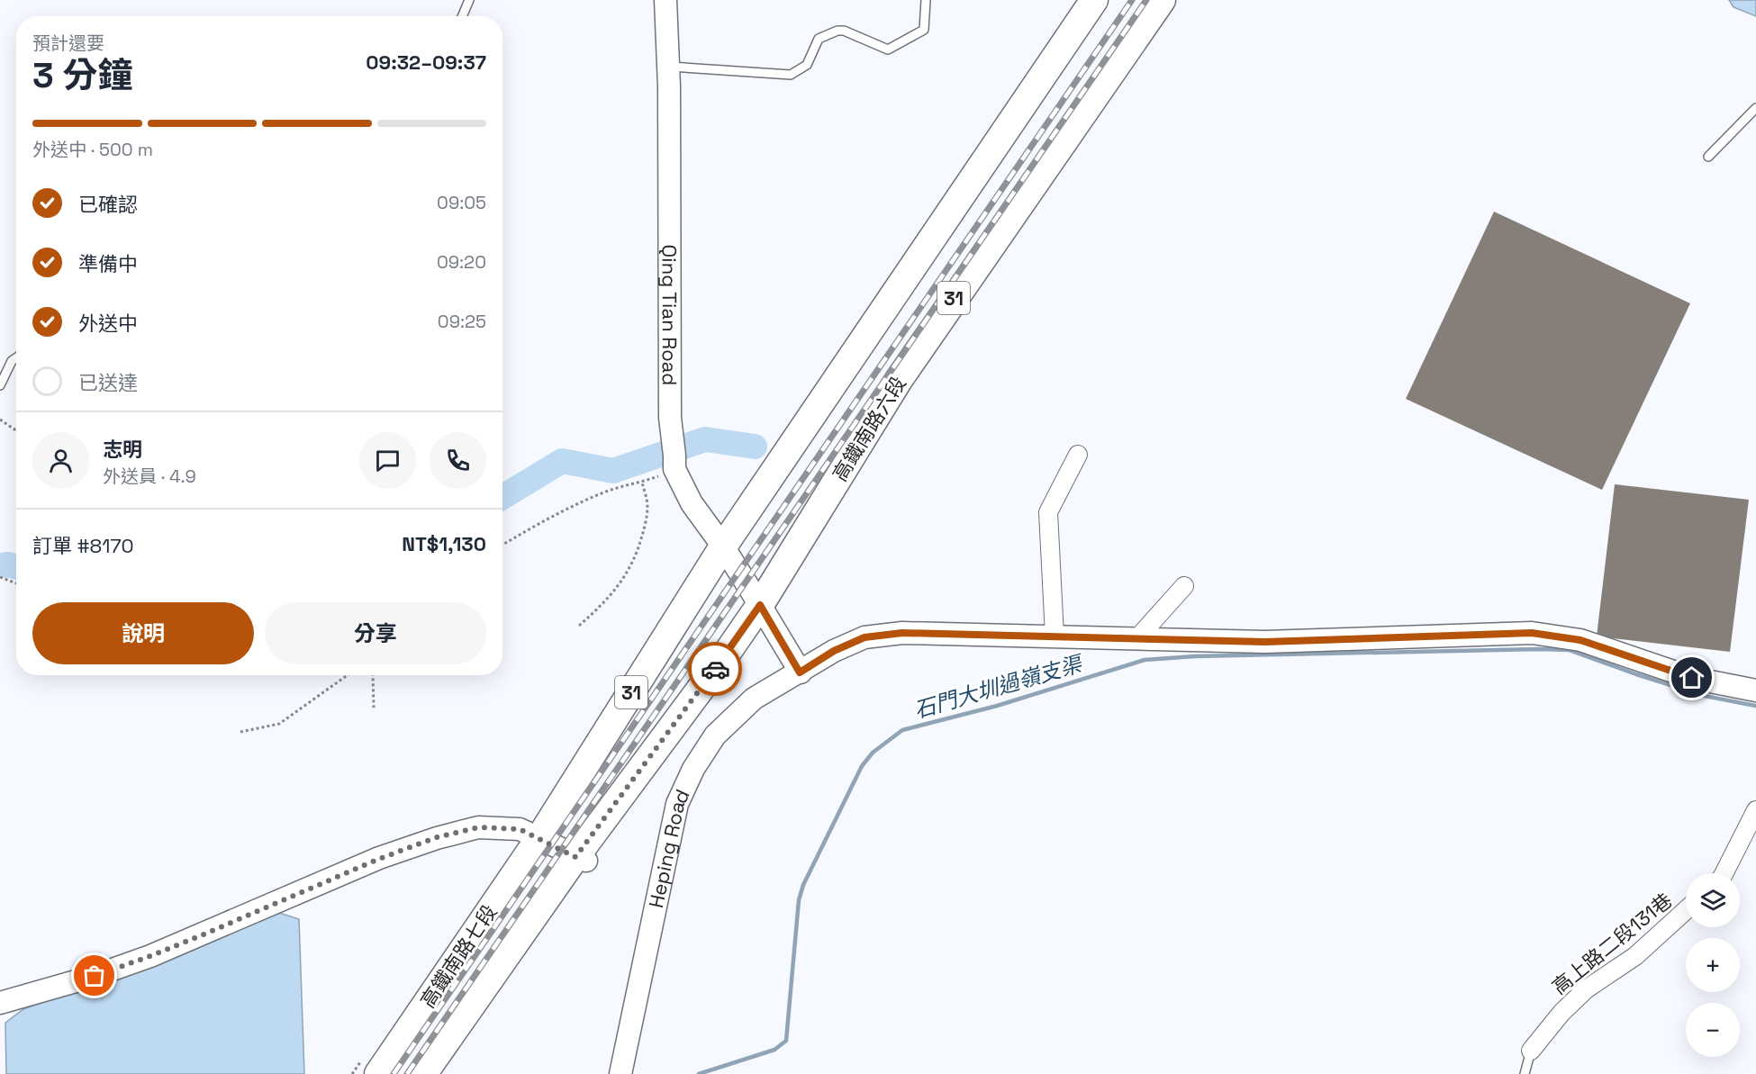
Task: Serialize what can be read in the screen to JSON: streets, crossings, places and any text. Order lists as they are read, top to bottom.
{
  "streets": {
    "main road": ["31", "高鐵南路六段", "高鐵南路七段"],
    "street": ["Qing Tian Road", "Heping Road", "高上路二段131巷"]
  },
  "crossings": [
    ["31", "Qing Tian Road"],
    ["31", "高鐵南路七段"],
    ["Qing Tian Road", "高鐵南路六段"],
    ["Qing Tian Road", "Heping Road"],
    ["高鐵南路六段", "高鐵南路七段"]
  ],
  "water": ["石門大圳過嶺支渠"],
  "page": {
    "heading": ["3 分鐘", "預計還要", "09:32–09:37"],
    "panel": [
      "志明",
      "外送員 · 4.9",
      "訂單 #8170",
      "NT$1,130"
    ],
    "bar": "外送中 · 500 m",
    "list": [
      ["已確認", "09:05"],
      ["準備中", "09:20"],
      ["外送中", "09:25"],
      "已送達"
    ],
    "buttons": ["說明", "分享"],
    "map_buttons": ["+", "−"]
  }
}
